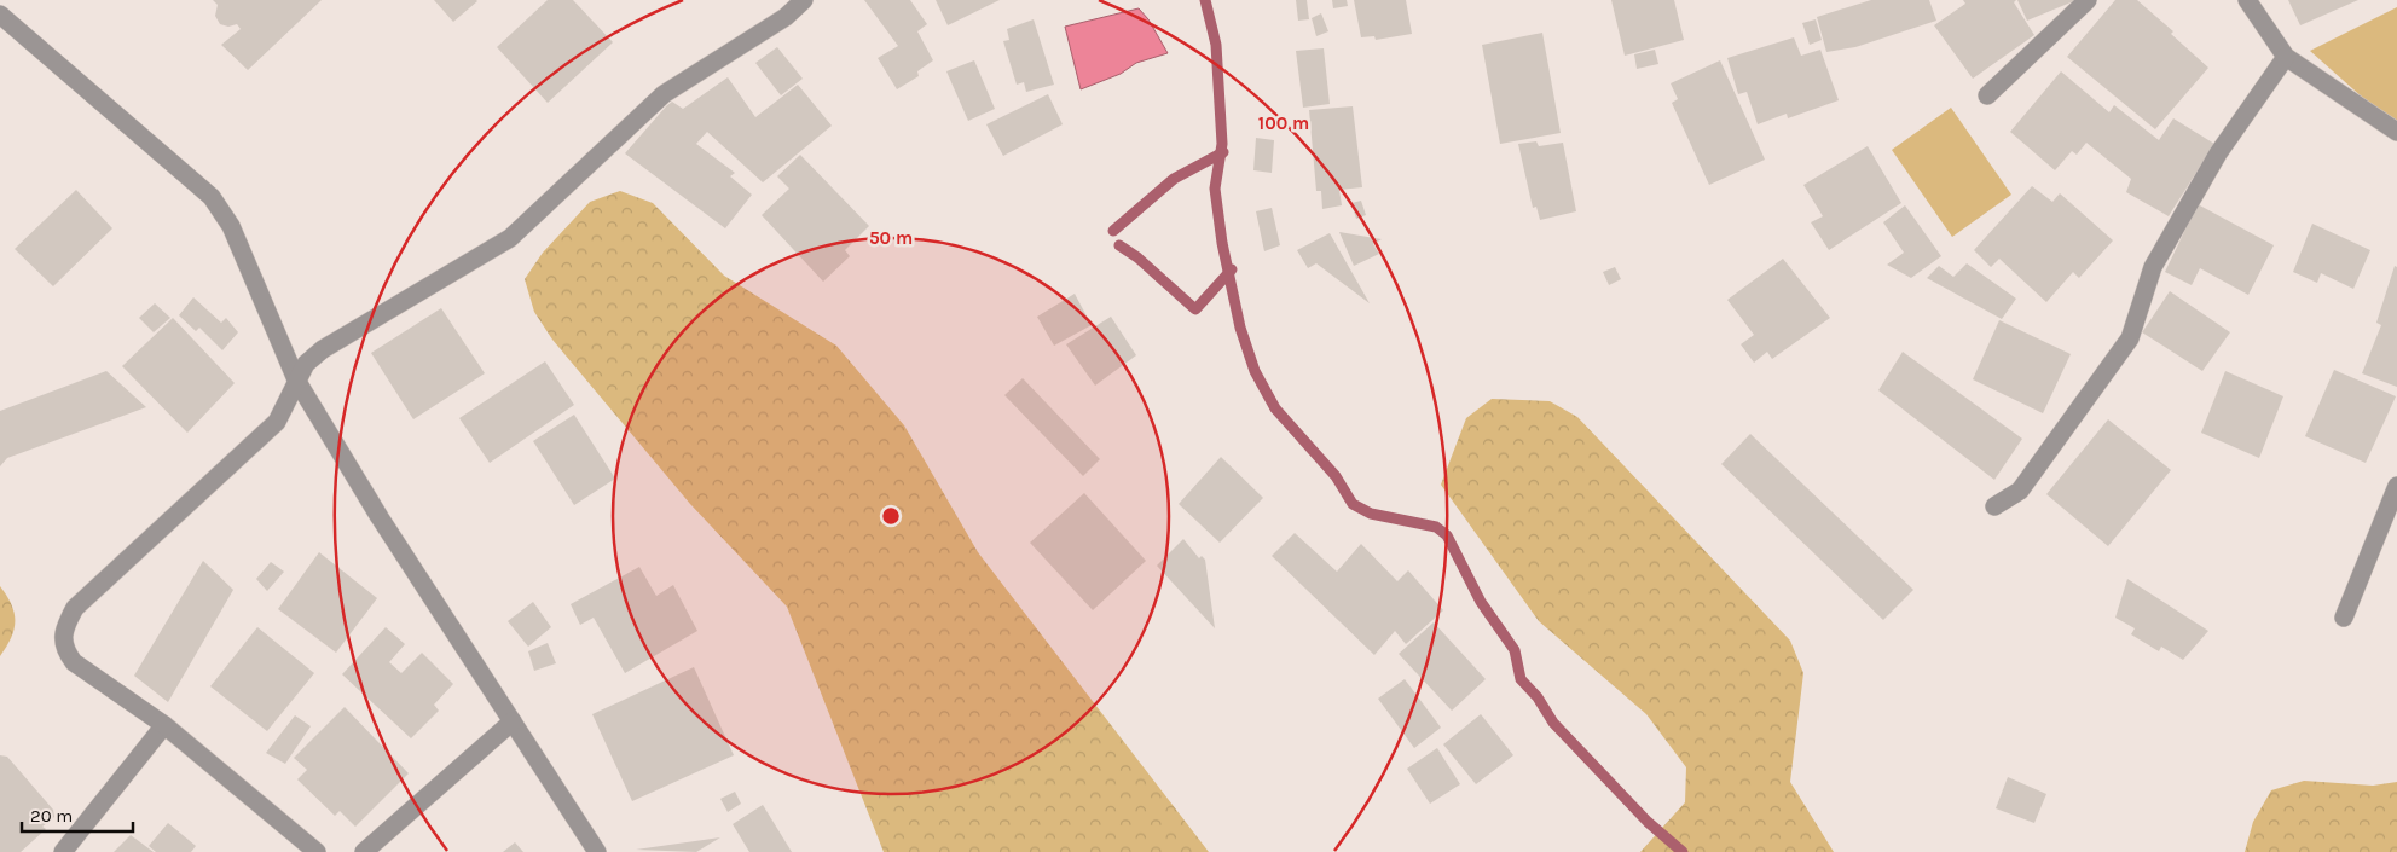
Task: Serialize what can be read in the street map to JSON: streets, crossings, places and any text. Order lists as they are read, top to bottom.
{
  "scale_bar": "20 m",
  "rings": ["100 m", "50 m"]
}
